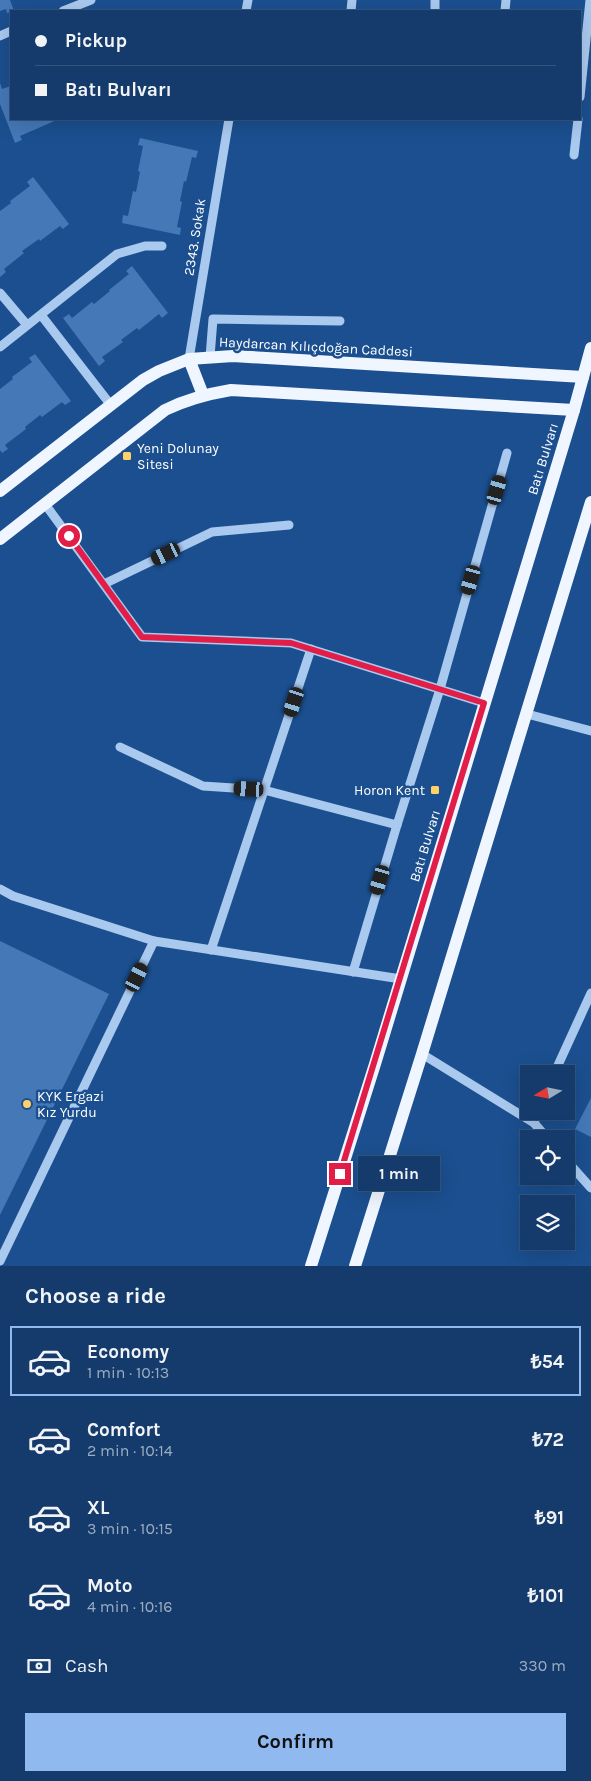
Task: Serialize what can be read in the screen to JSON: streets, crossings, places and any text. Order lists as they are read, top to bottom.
{
  "streets": {
    "main road": ["Haydarcan Kılıçdoğan Caddesi", "Batı Bulvarı"],
    "street": ["2343. Sokak"]
  },
  "crossings": [
    ["2343. Sokak", "Haydarcan Kılıçdoğan Caddesi"],
    ["Haydarcan Kılıçdoğan Caddesi", "Batı Bulvarı"]
  ],
  "places": {
    "transit": ["Yeni Dolunay Sitesi", "Horon Kent"],
    "other": ["KYK Ergazi Kız Yurdu"]
  },
  "north": "left",
  "page": {
    "banner": ["Pickup", "Batı Bulvarı"],
    "bubble": "1 min",
    "heading": "Choose a ride",
    "list": [
      {
        "name": "Economy",
        "note": "1 min · 10:13",
        "value": "₺54"
      },
      {
        "name": "Comfort",
        "note": "2 min · 10:14",
        "value": "₺72"
      },
      {
        "name": "XL",
        "note": "3 min · 10:15",
        "value": "₺91"
      },
      {
        "name": "Moto",
        "note": "4 min · 10:16",
        "value": "₺101"
      }
    ],
    "pay": ["Cash", "330 m"],
    "buttons": "Confirm"
  }
}
